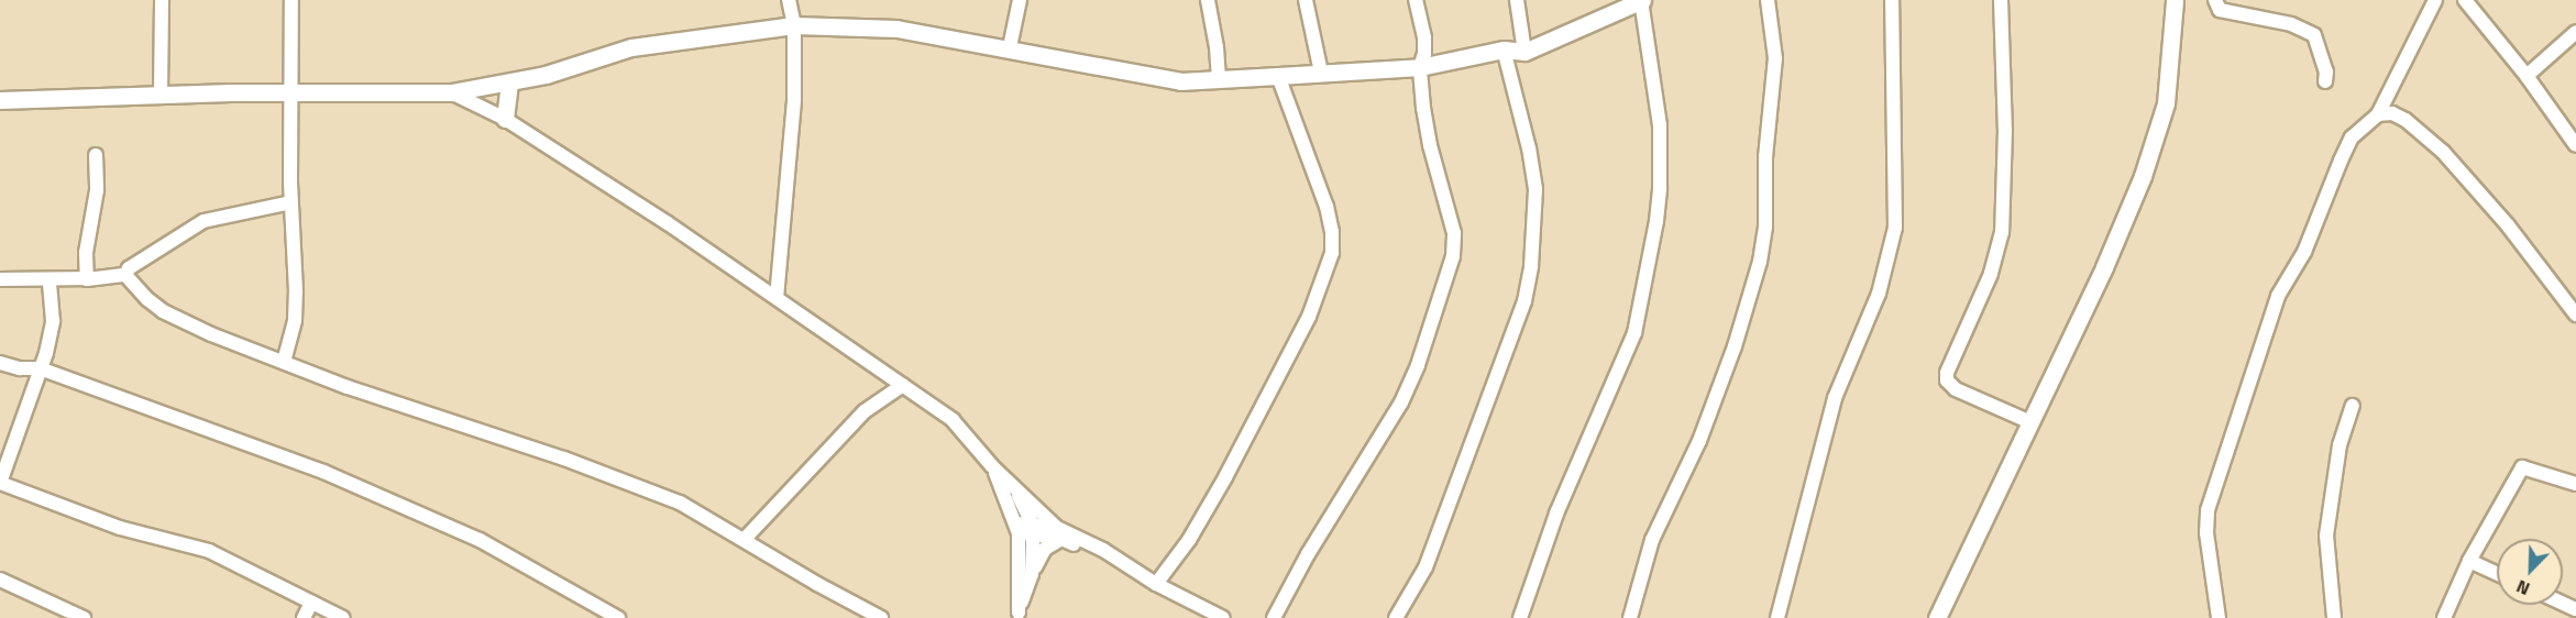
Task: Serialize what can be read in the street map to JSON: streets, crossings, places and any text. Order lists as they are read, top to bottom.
{
  "north": "bottom left"
}
